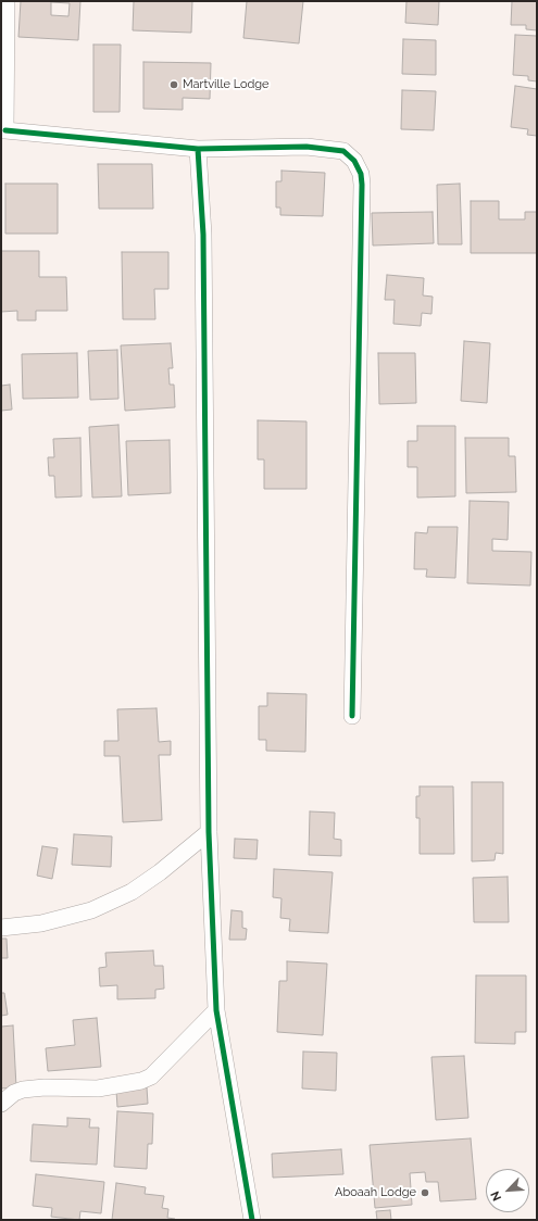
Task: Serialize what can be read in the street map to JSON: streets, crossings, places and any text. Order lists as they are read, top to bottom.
{
  "places": ["Martville Lodge", "Aboaah Lodge"],
  "north": "bottom left"
}
